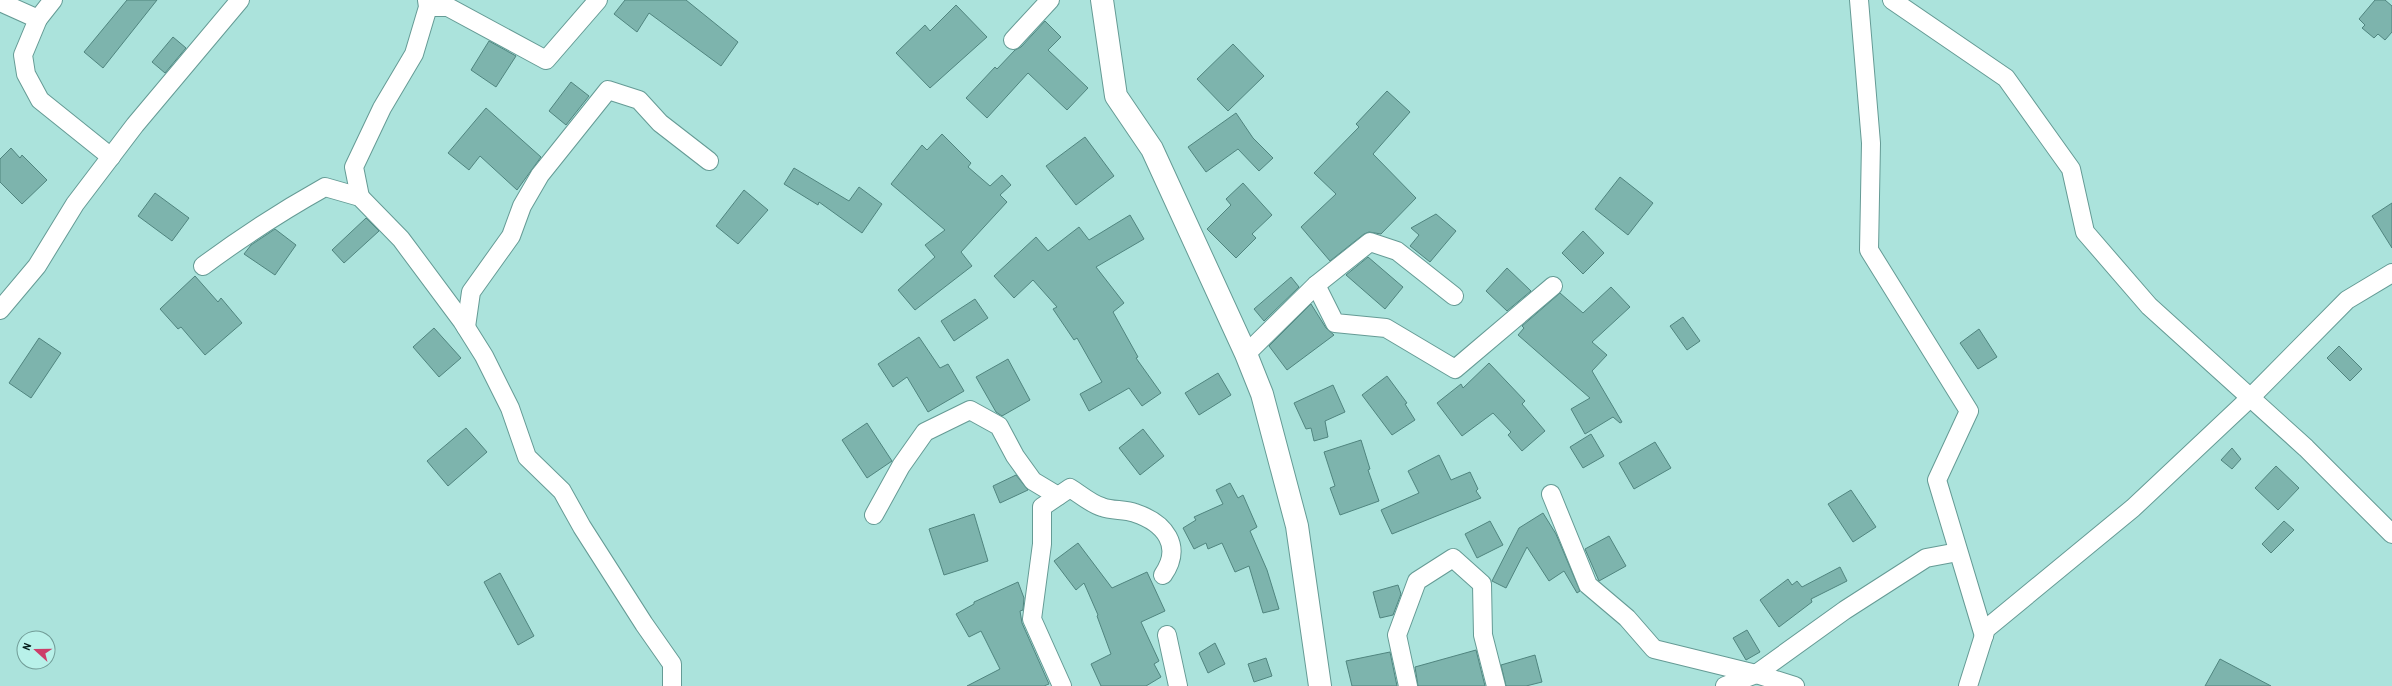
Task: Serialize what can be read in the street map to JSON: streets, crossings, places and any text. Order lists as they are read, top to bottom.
{
  "north": "left"
}
